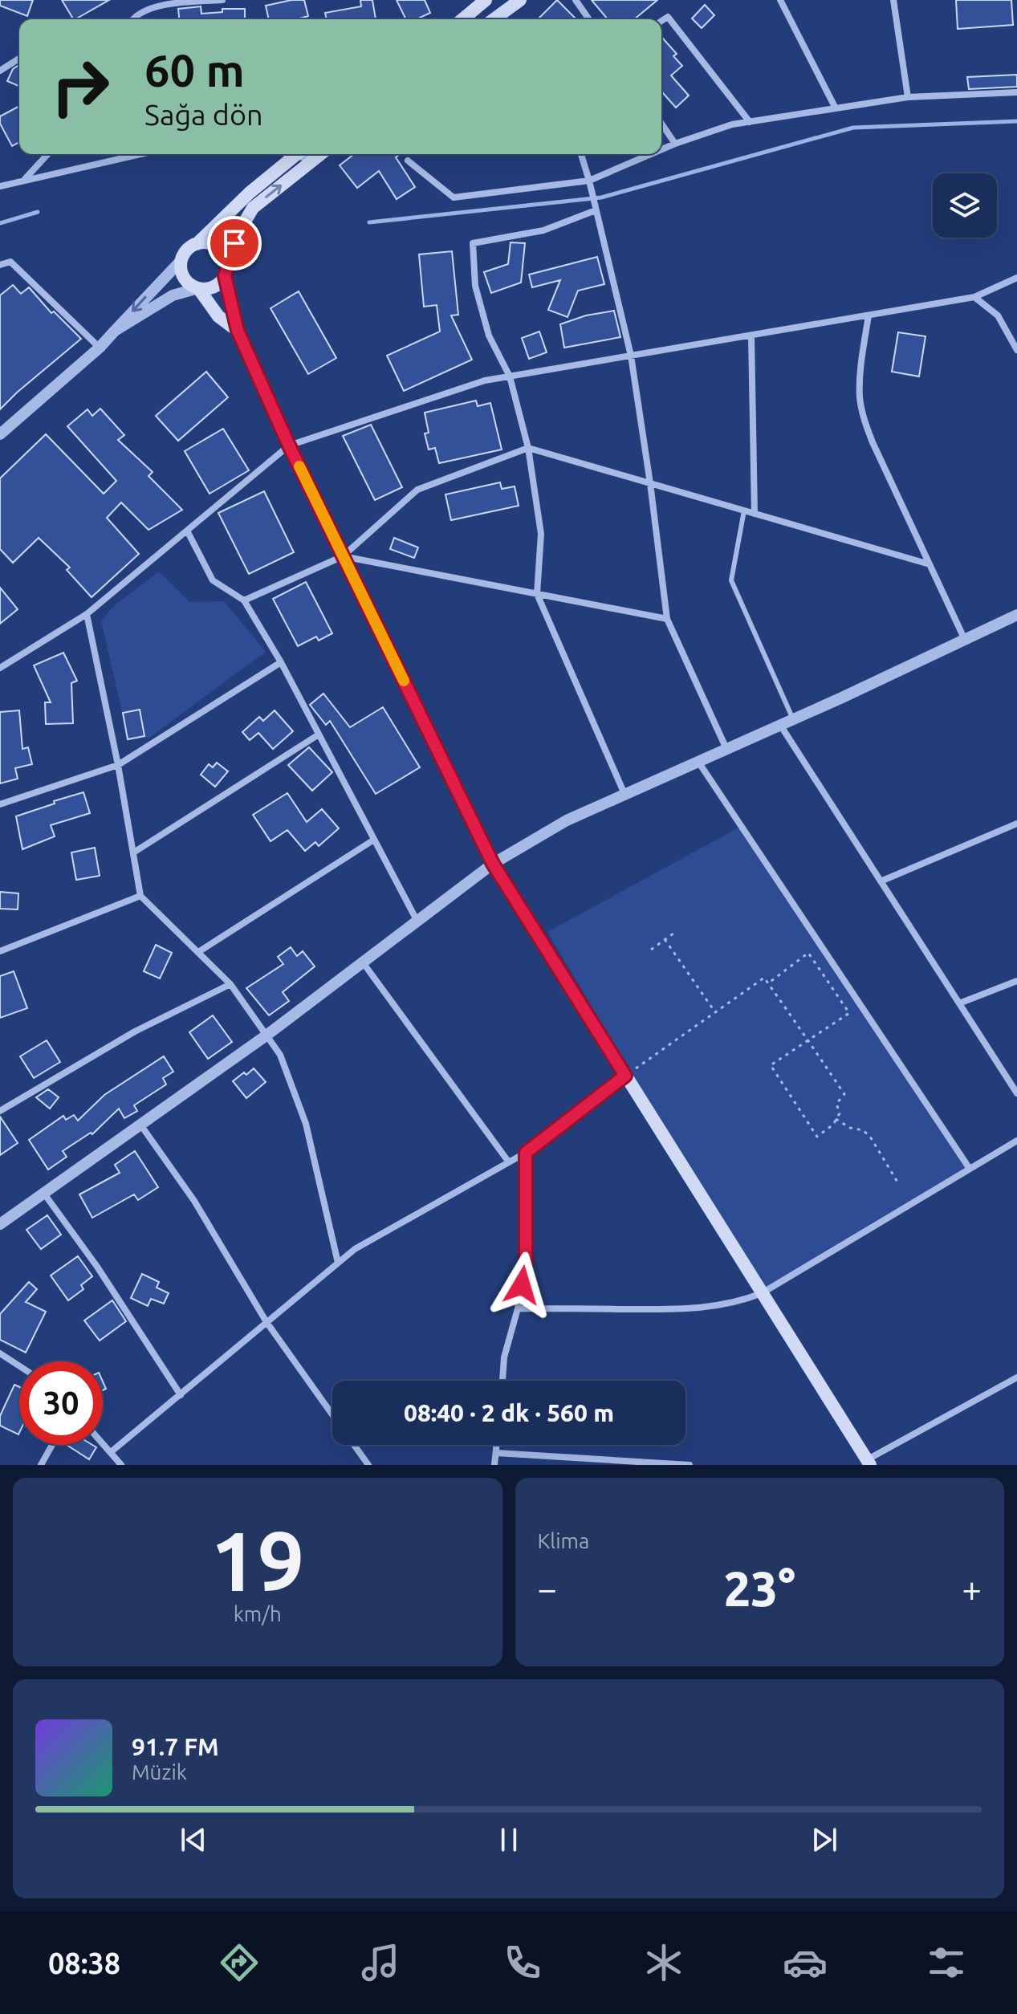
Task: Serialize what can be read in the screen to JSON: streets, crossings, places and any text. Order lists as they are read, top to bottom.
{
  "page": {
    "turn": ["60 m", "Sağa dön"],
    "limit": "30",
    "trip": "08:40 · 2 dk · 560 m",
    "tile": [
      ["19", "km/h"],
      "Klima"
    ],
    "heat": ["−", "23°", "+"],
    "song": ["91.7 FM", "Müzik"],
    "tabs": "08:38"
  }
}
